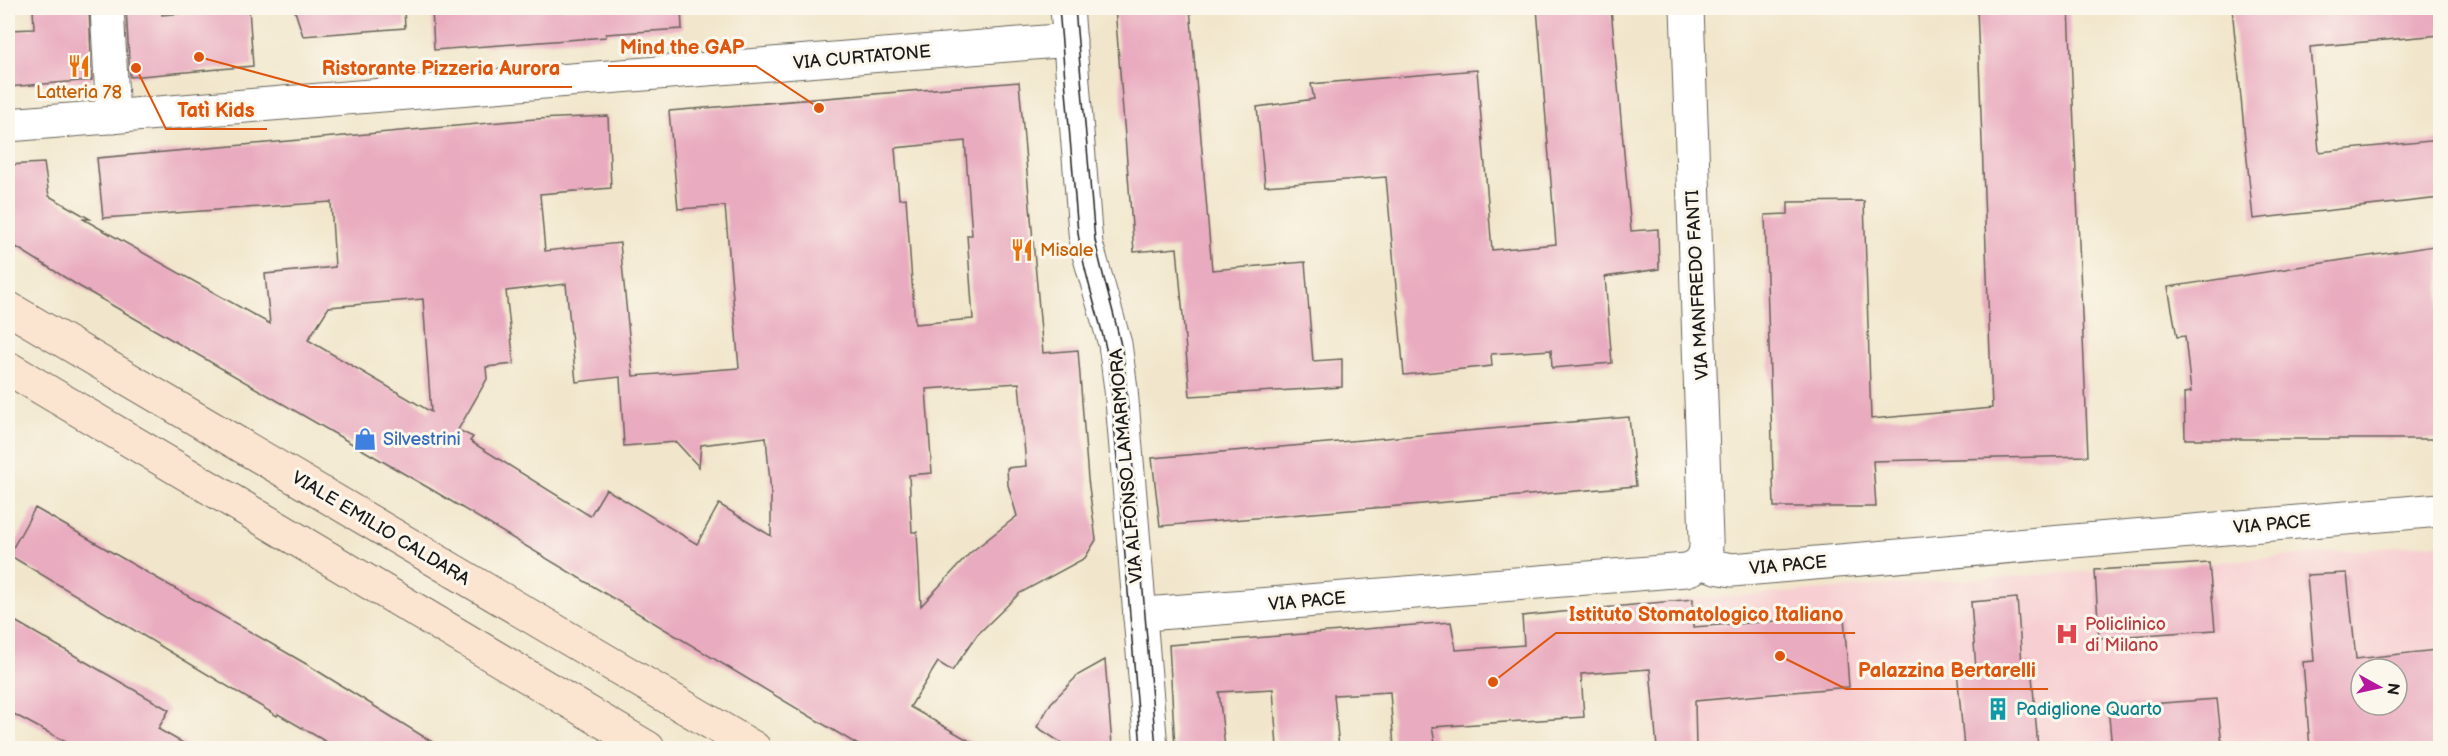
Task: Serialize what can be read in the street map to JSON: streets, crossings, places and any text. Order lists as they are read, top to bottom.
{
  "streets": {
    "main road": ["VIALE EMILIO CALDARA"],
    "street": [
      "VIA CURTATONE",
      "VIA MANFREDO FANTI",
      "VIA ALFONSO LAMARMORA",
      "VIA PACE"
    ]
  },
  "crossings": [
    ["VIA CURTATONE", "VIA ALFONSO LAMARMORA"],
    ["VIA MANFREDO FANTI", "VIA PACE"],
    ["VIA ALFONSO LAMARMORA", "VIA PACE"]
  ],
  "places": {
    "other": [
      "Ristorante Pizzeria Aurora",
      "Tatì Kids",
      "Mind the GAP",
      "Palazzina Bertarelli",
      "Istituto Stomatologico Italiano"
    ],
    "restaurant": ["Latteria 78", "Misale"],
    "shop": ["Silvestrini"],
    "hospital": ["Policlinico di Milano"],
    "building": ["Padiglione Quarto"]
  },
  "north": "right"
}
